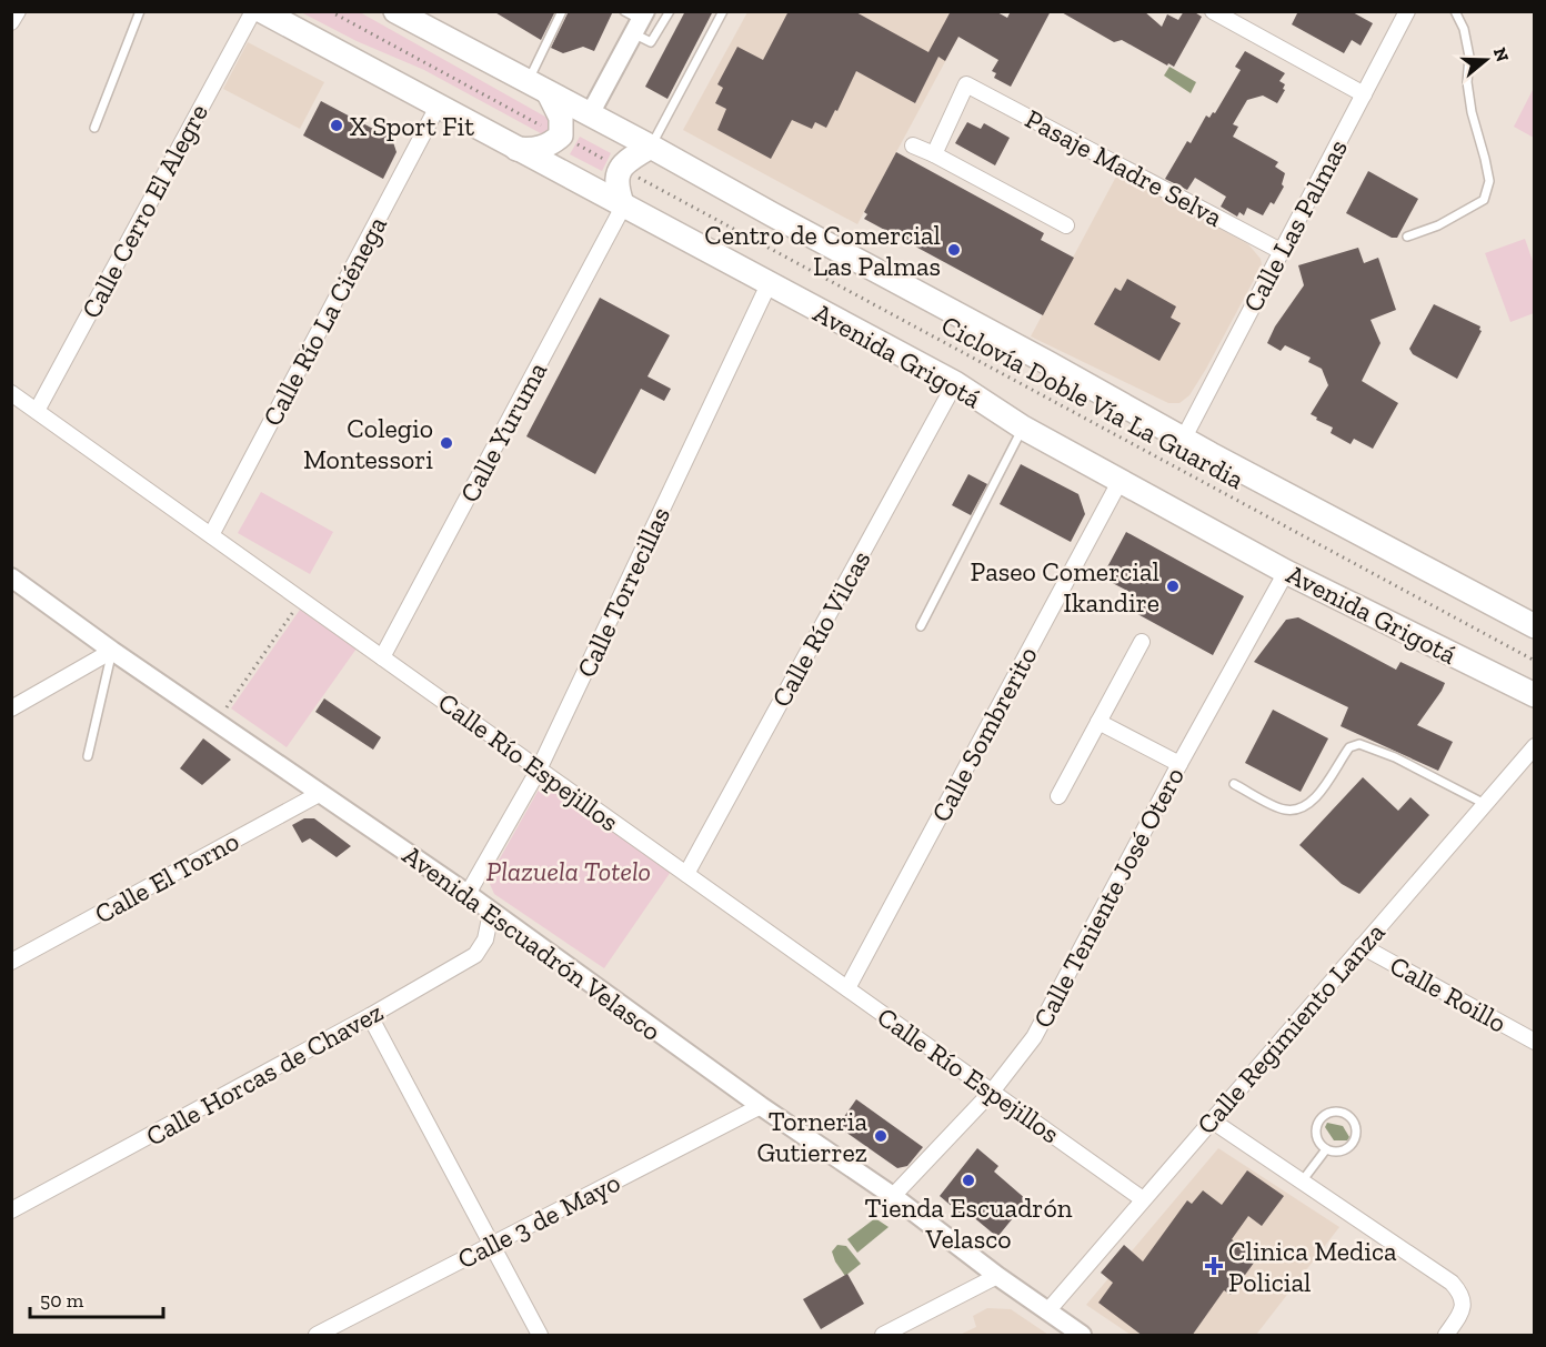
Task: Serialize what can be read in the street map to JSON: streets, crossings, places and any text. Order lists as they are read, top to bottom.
{
  "streets": {
    "main road": ["Avenida Grigotá"],
    "street": [
      "Pasaje Madre Selva",
      "Calle Cerro El Alegre",
      "Calle Las Palmas",
      "Calle Río La Ciénega",
      "Calle Yuruma",
      "Calle Torrecillas",
      "Calle Río Vilcas",
      "Calle Sombrerito",
      "Calle Río Espejillos",
      "Calle El Torno",
      "Calle Teniente José Otero",
      "Avenida Escuadrón Velasco",
      "Calle Roillo",
      "Calle Regimiento Lanza",
      "Calle Horcas de Chavez",
      "Calle 3 de Mayo"
    ],
    "path": ["Ciclovía Doble Vía La Guardia"]
  },
  "crossings": [
    ["Pasaje Madre Selva", "Calle Las Palmas"],
    ["Calle Cerro El Alegre", "Calle Río Espejillos"],
    ["Calle Río La Ciénega", "Avenida Grigotá"],
    ["Calle Río La Ciénega", "Calle Río Espejillos"],
    ["Avenida Grigotá", "Calle Yuruma"],
    ["Avenida Grigotá", "Calle Torrecillas"],
    ["Avenida Grigotá", "Calle Río Vilcas"],
    ["Avenida Grigotá", "Calle Sombrerito"],
    ["Avenida Grigotá", "Calle Teniente José Otero"],
    ["Calle Yuruma", "Calle Río Espejillos"],
    ["Calle Torrecillas", "Calle Río Espejillos"],
    ["Calle Torrecillas", "Avenida Escuadrón Velasco"],
    ["Calle Río Vilcas", "Calle Río Espejillos"],
    ["Calle Sombrerito", "Calle Río Espejillos"],
    ["Calle Río Espejillos", "Calle Teniente José Otero"],
    ["Calle Río Espejillos", "Calle Regimiento Lanza"],
    ["Calle El Torno", "Avenida Escuadrón Velasco"],
    ["Calle Teniente José Otero", "Avenida Escuadrón Velasco"],
    ["Avenida Escuadrón Velasco", "Calle Regimiento Lanza"],
    ["Avenida Escuadrón Velasco", "Calle Horcas de Chavez"],
    ["Avenida Escuadrón Velasco", "Calle 3 de Mayo"],
    ["Calle Roillo", "Calle Regimiento Lanza"]
  ],
  "parks": ["Plazuela Totelo"],
  "places": {
    "other": [
      "X Sport Fit",
      "Centro de Comercial Las Palmas",
      "Colegio Montessori",
      "Paseo Comercial Ikandire",
      "Torneria Gutierrez",
      "Tienda Escuadrón Velasco"
    ],
    "health": ["Clinica Medica Policial"]
  },
  "scale_bar": "50 m",
  "north": "right"
}
